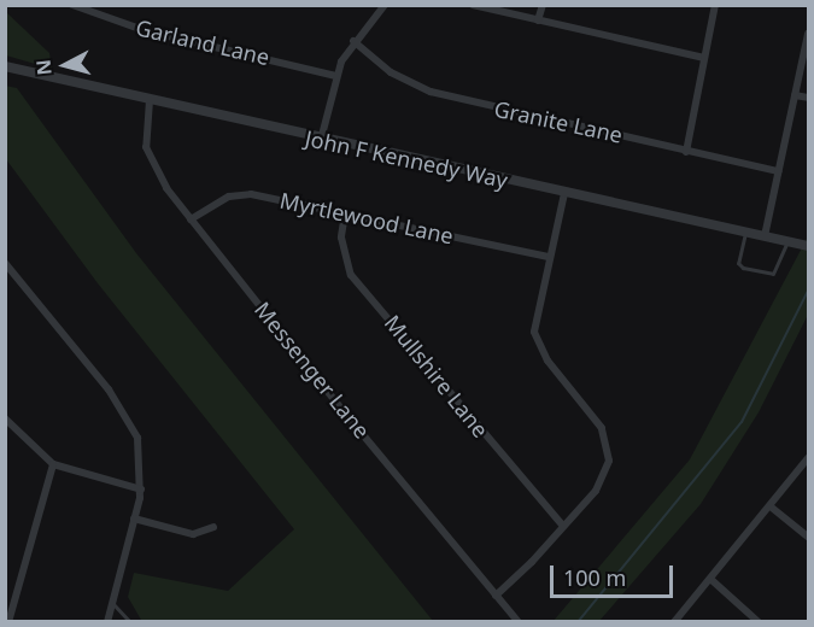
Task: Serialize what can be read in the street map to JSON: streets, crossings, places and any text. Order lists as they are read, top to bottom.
{
  "streets": {
    "street": [
      "Garland Lane",
      "Granite Lane",
      "John F Kennedy Way",
      "Myrtlewood Lane",
      "Messenger Lane",
      "Mullshire Lane"
    ]
  },
  "crossings": [
    ["John F Kennedy Way", "Messenger Lane"],
    ["Myrtlewood Lane", "Messenger Lane"],
    ["Myrtlewood Lane", "Mullshire Lane"]
  ],
  "scale_bar": "100 m",
  "north": "left"
}
